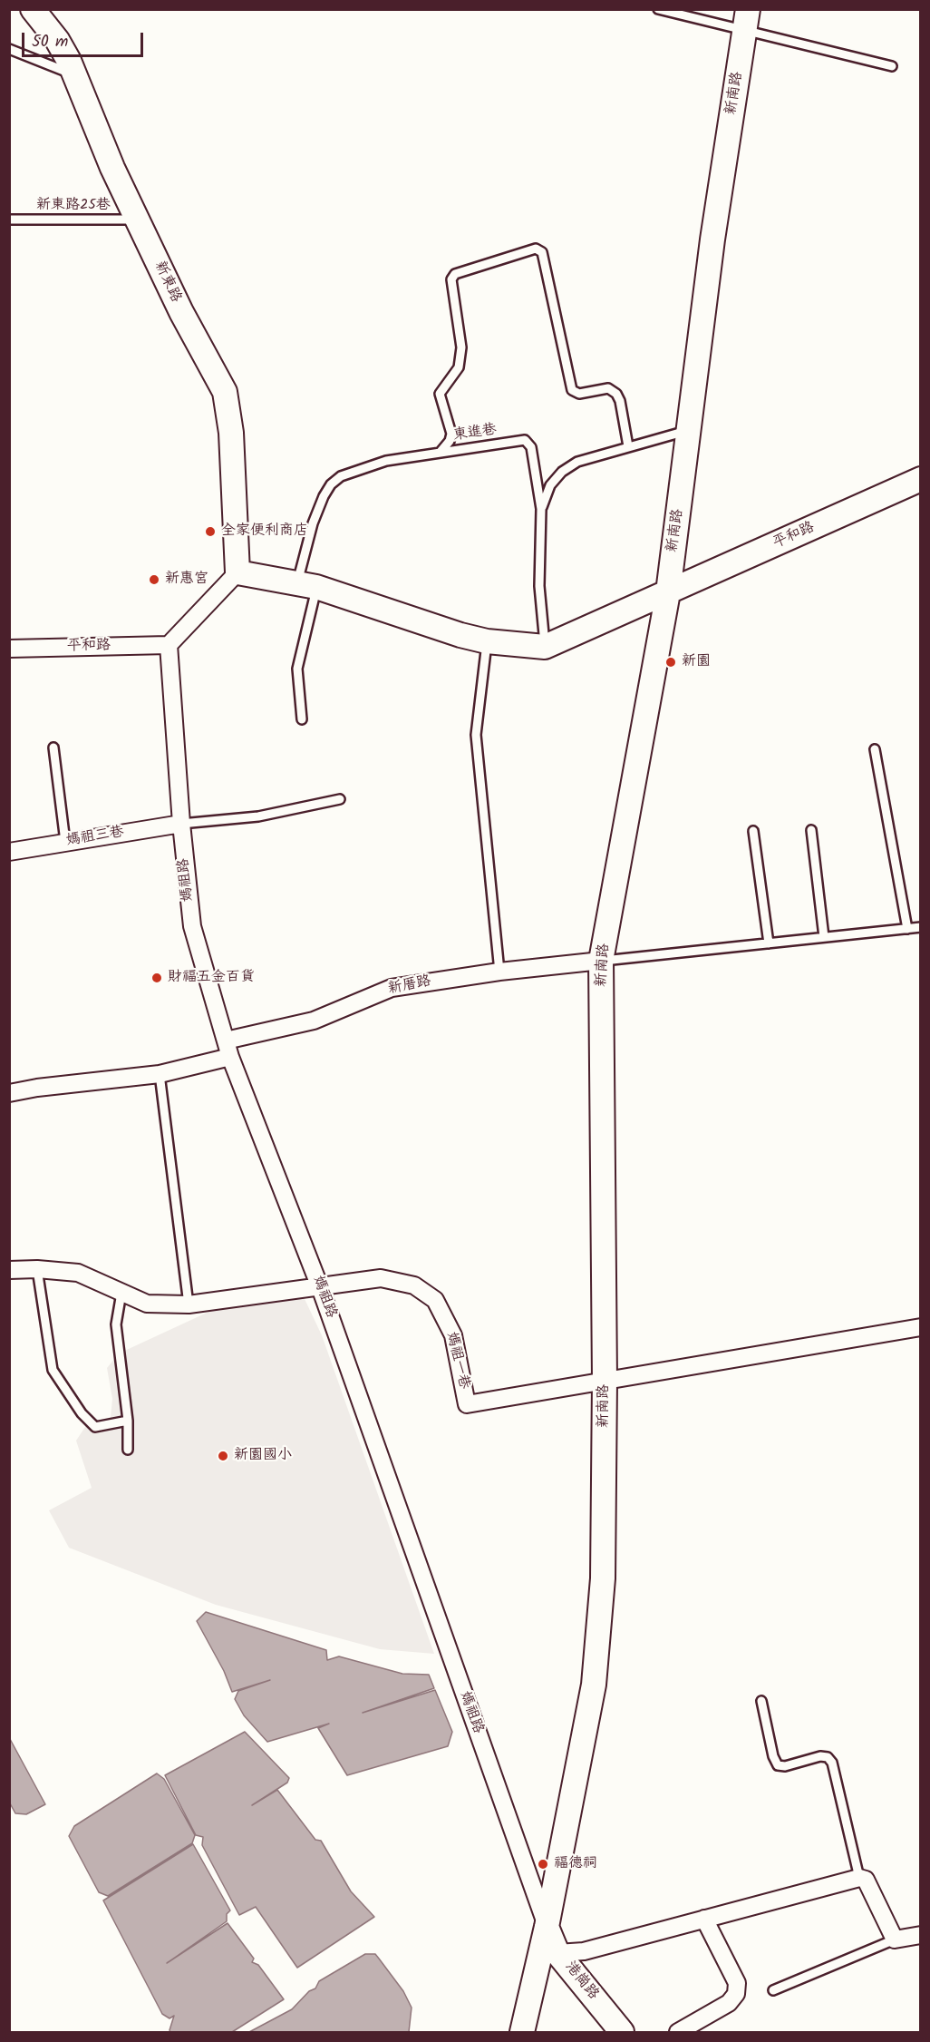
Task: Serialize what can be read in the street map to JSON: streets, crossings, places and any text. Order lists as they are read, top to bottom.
{
  "streets": {
    "street": [
      "新南路",
      "新東路",
      "平和路",
      "媽祖三巷",
      "媽祖路",
      "新厝路",
      "媽祖一巷",
      "港崗路"
    ],
    "lane": ["新東路25巷", "東進巷"]
  },
  "crossings": [
    ["新南路", "平和路"],
    ["新南路", "媽祖路"],
    ["新南路", "新厝路"],
    ["新南路", "媽祖一巷"],
    ["新南路", "港崗路"],
    ["新東路25巷", "新東路"],
    ["東進巷", "平和路"],
    ["平和路", "媽祖路"],
    ["媽祖三巷", "媽祖路"],
    ["媽祖路", "新厝路"],
    ["媽祖路", "媽祖一巷"],
    ["媽祖路", "港崗路"]
  ],
  "places": [
    "全家便利商店",
    "新惠宮",
    "新園",
    "財福五金百貨",
    "新園國小",
    "福德祠"
  ],
  "scale_bar": "50 m"
}
